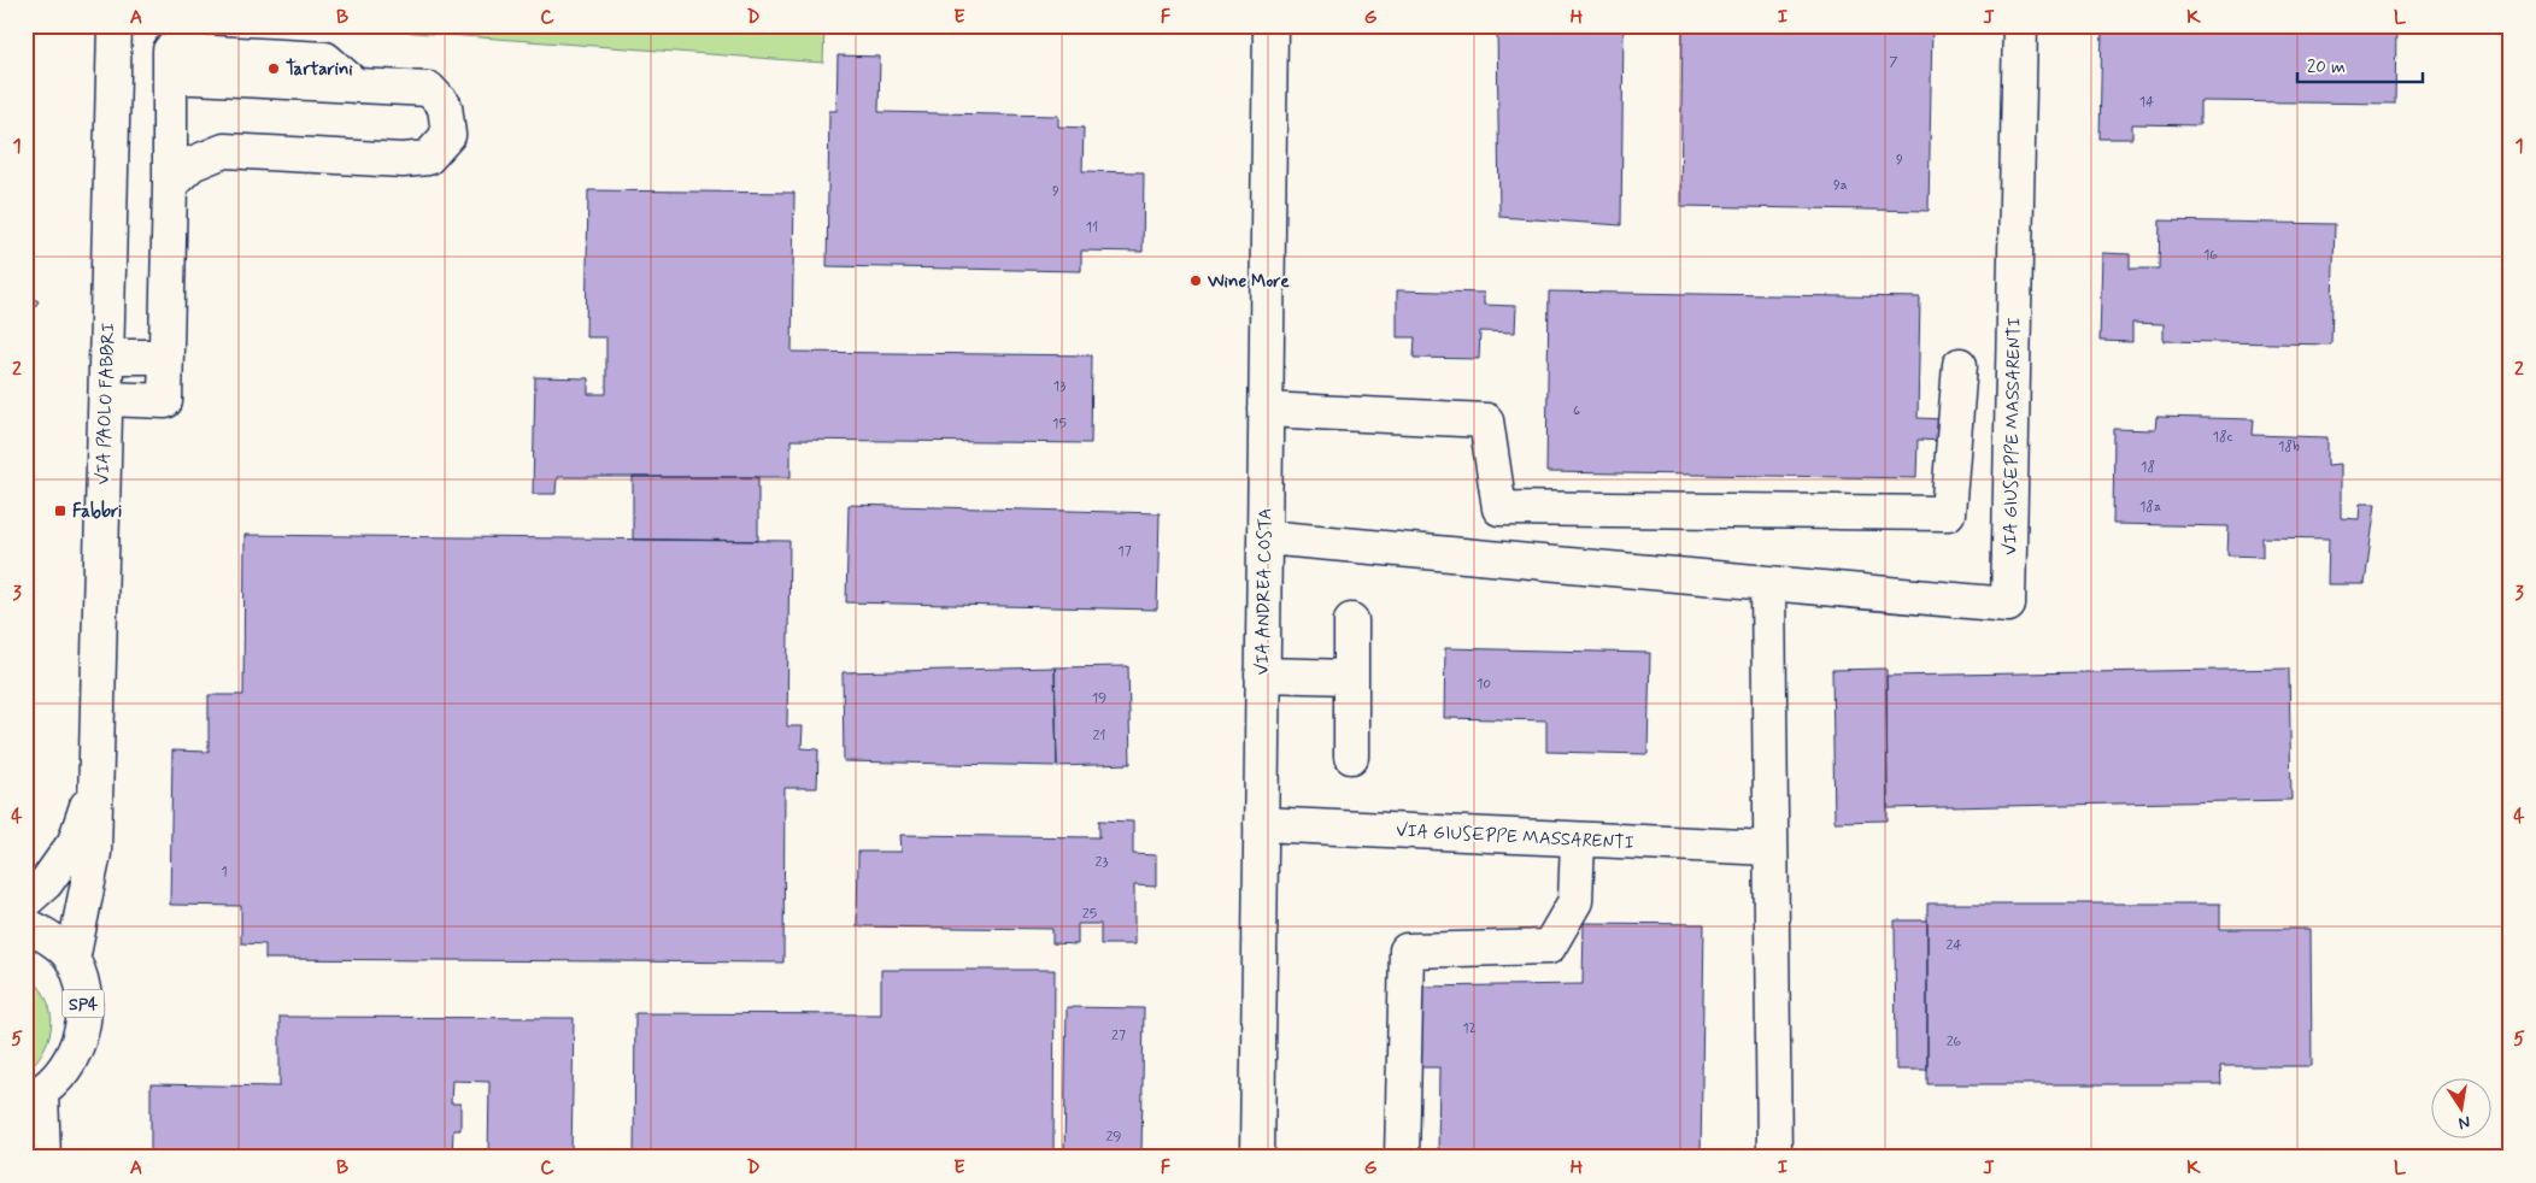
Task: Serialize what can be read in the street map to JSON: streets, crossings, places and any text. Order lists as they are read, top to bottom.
{
  "streets": {
    "street": [
      "VIA PAOLO FABBRI",
      "VIA GIUSEPPE MASSARENTI",
      "VIA ANDREA COSTA",
      "SP4"
    ]
  },
  "crossings": [
    ["VIA PAOLO FABBRI", "SP4"],
    ["VIA GIUSEPPE MASSARENTI", "VIA ANDREA COSTA"]
  ],
  "places": {
    "other": ["Tartarini", "Wine More"],
    "transit": ["Fabbri"]
  },
  "house_numbers": [
    "7",
    "14",
    "9",
    "9a",
    "9",
    "11",
    "16",
    "13",
    "6",
    "15",
    "18c",
    "18b",
    "18",
    "18a",
    "17",
    "10",
    "19",
    "21",
    "23",
    "1",
    "25",
    "24",
    "12",
    "27",
    "26",
    "29"
  ],
  "scale_bar": "20 m",
  "north": "bottom",
  "grid": {
    "columns": [
      "A",
      "B",
      "C",
      "D",
      "E",
      "F",
      "G",
      "H",
      "I",
      "J",
      "K",
      "L"
    ],
    "rows": [
      "1",
      "2",
      "3",
      "4",
      "5"
    ]
  }
}
